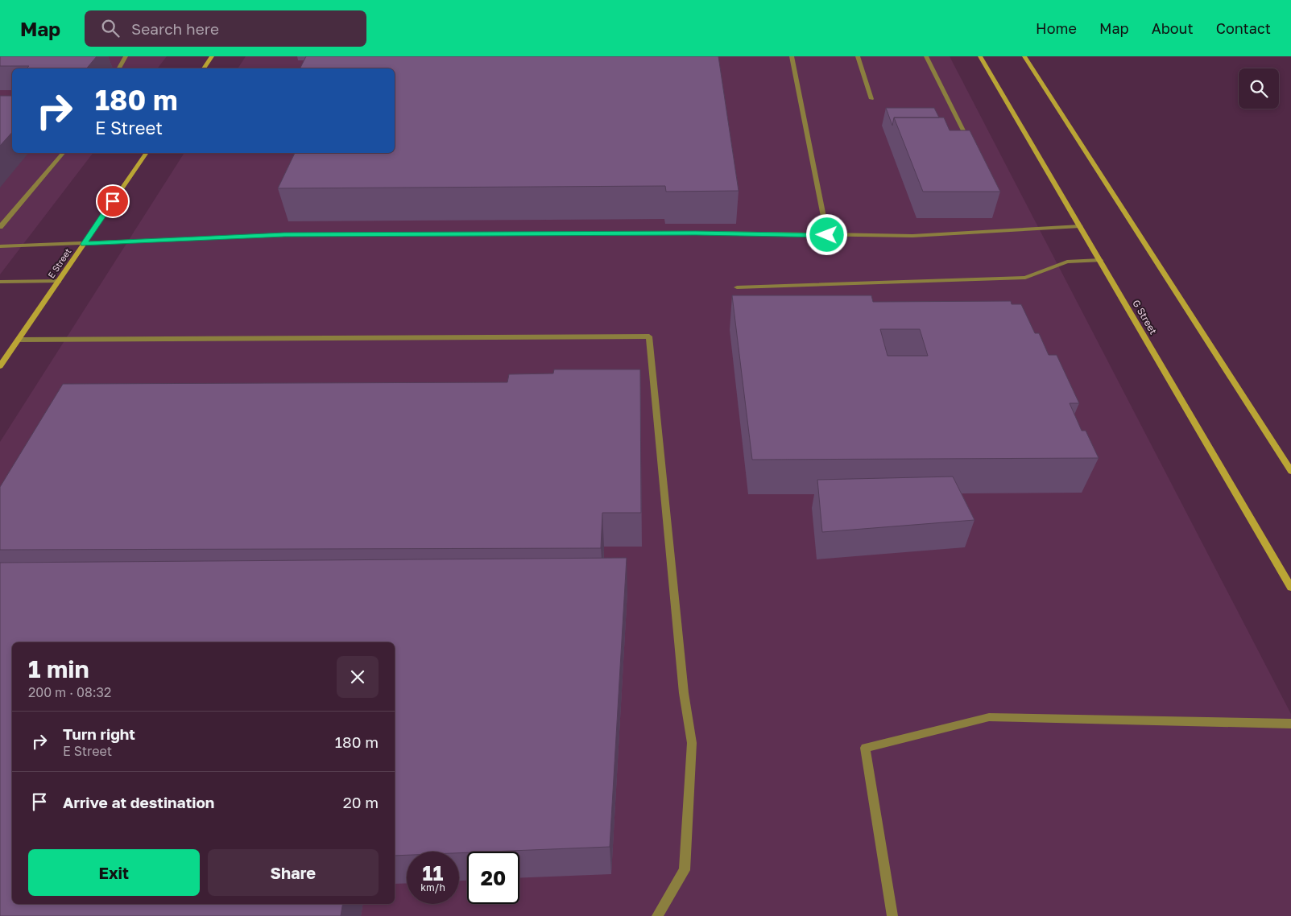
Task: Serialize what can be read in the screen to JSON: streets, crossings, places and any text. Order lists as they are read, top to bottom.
{
  "streets": {
    "street": ["E Street", "G Street"]
  },
  "page": {
    "header": "Map",
    "search": "Search here",
    "nav": [
      "Home",
      "Map",
      "About",
      "Contact"
    ],
    "turn": ["180 m", "E Street"],
    "heading": ["1 min", "200 m · 08:32"],
    "list": [
      {
        "name": "Turn right",
        "note": "E Street",
        "value": "180 m"
      },
      {
        "name": "Arrive at destination",
        "value": "20 m"
      }
    ],
    "buttons": ["Exit", "Share"],
    "speed": "11 km/h",
    "limit": "20"
  }
}
